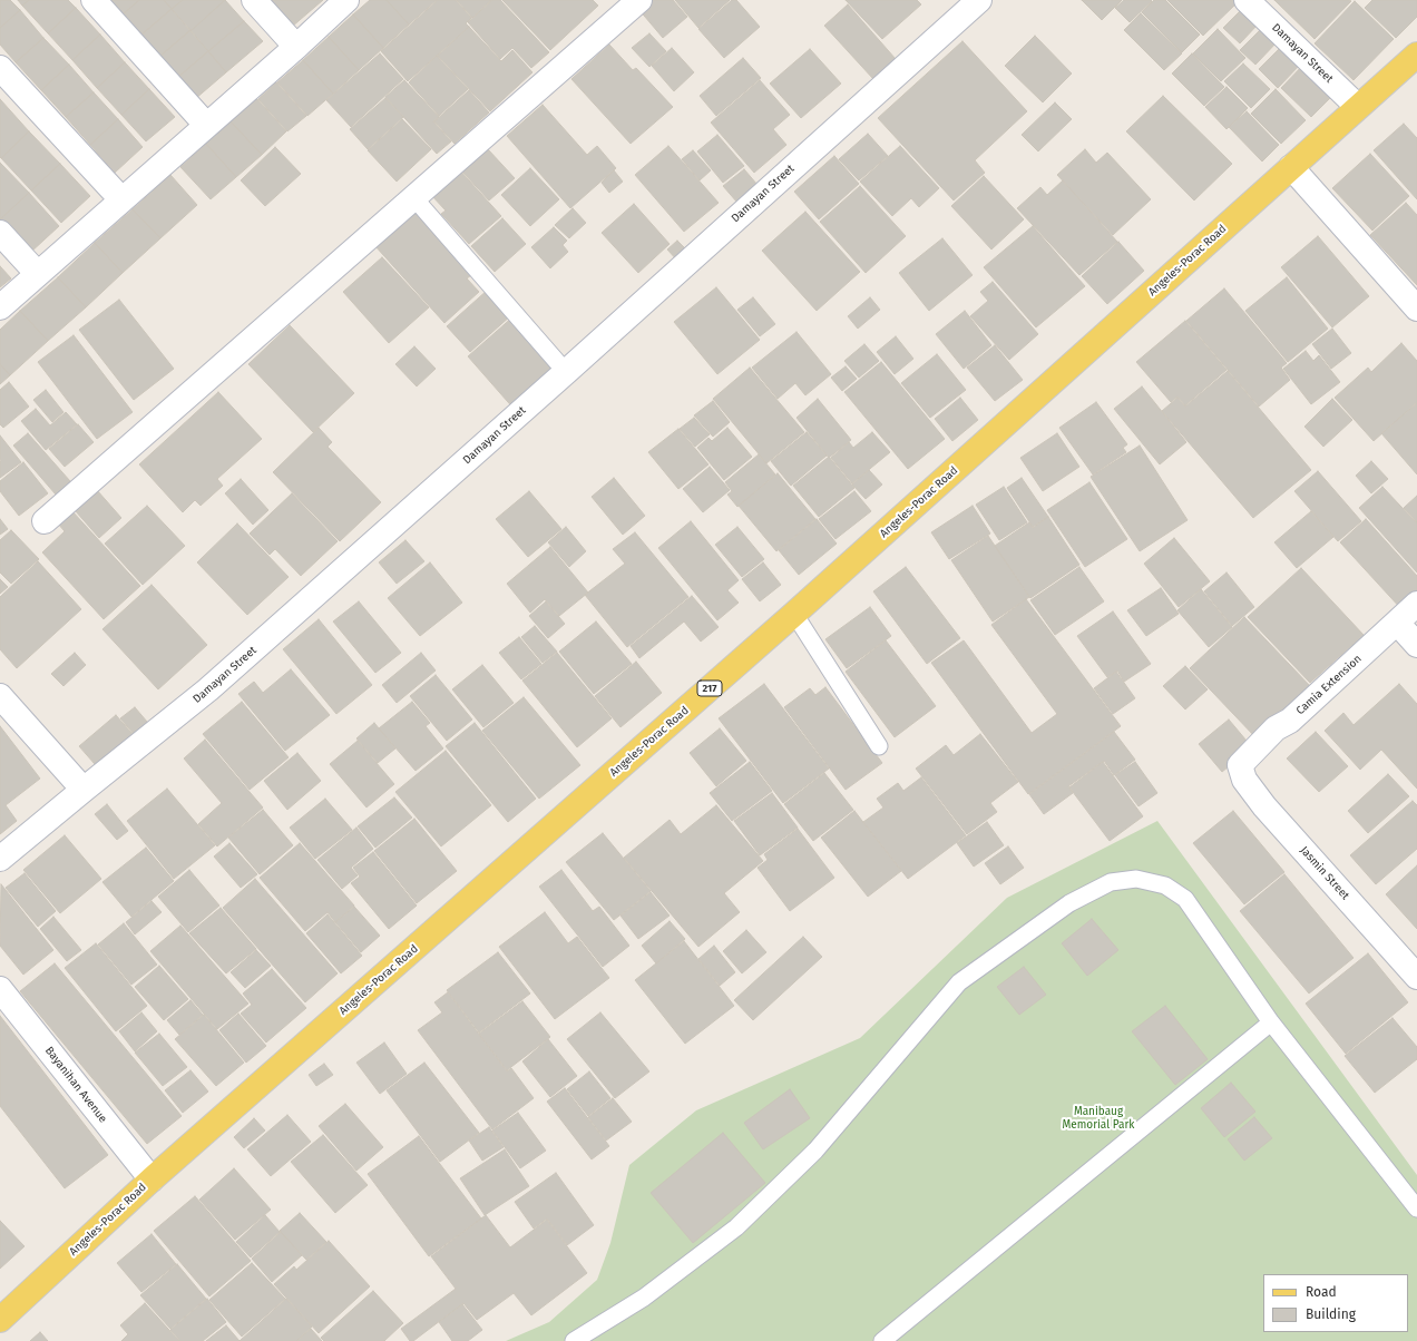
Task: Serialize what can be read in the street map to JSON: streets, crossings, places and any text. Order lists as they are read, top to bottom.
{
  "streets": {
    "main road": ["Angeles-Porac Road", "217"],
    "street": [
      "Damayan Street",
      "Camia Extension",
      "Jasmin Street",
      "Bayanihan Avenue"
    ]
  },
  "crossings": [
    ["Damayan Street", "Angeles-Porac Road"],
    ["Angeles-Porac Road", "Bayanihan Avenue"],
    ["Camia Extension", "Jasmin Street"]
  ],
  "parks": ["Manibaug Memorial Park"],
  "legend": ["Road", "Building"]
}
